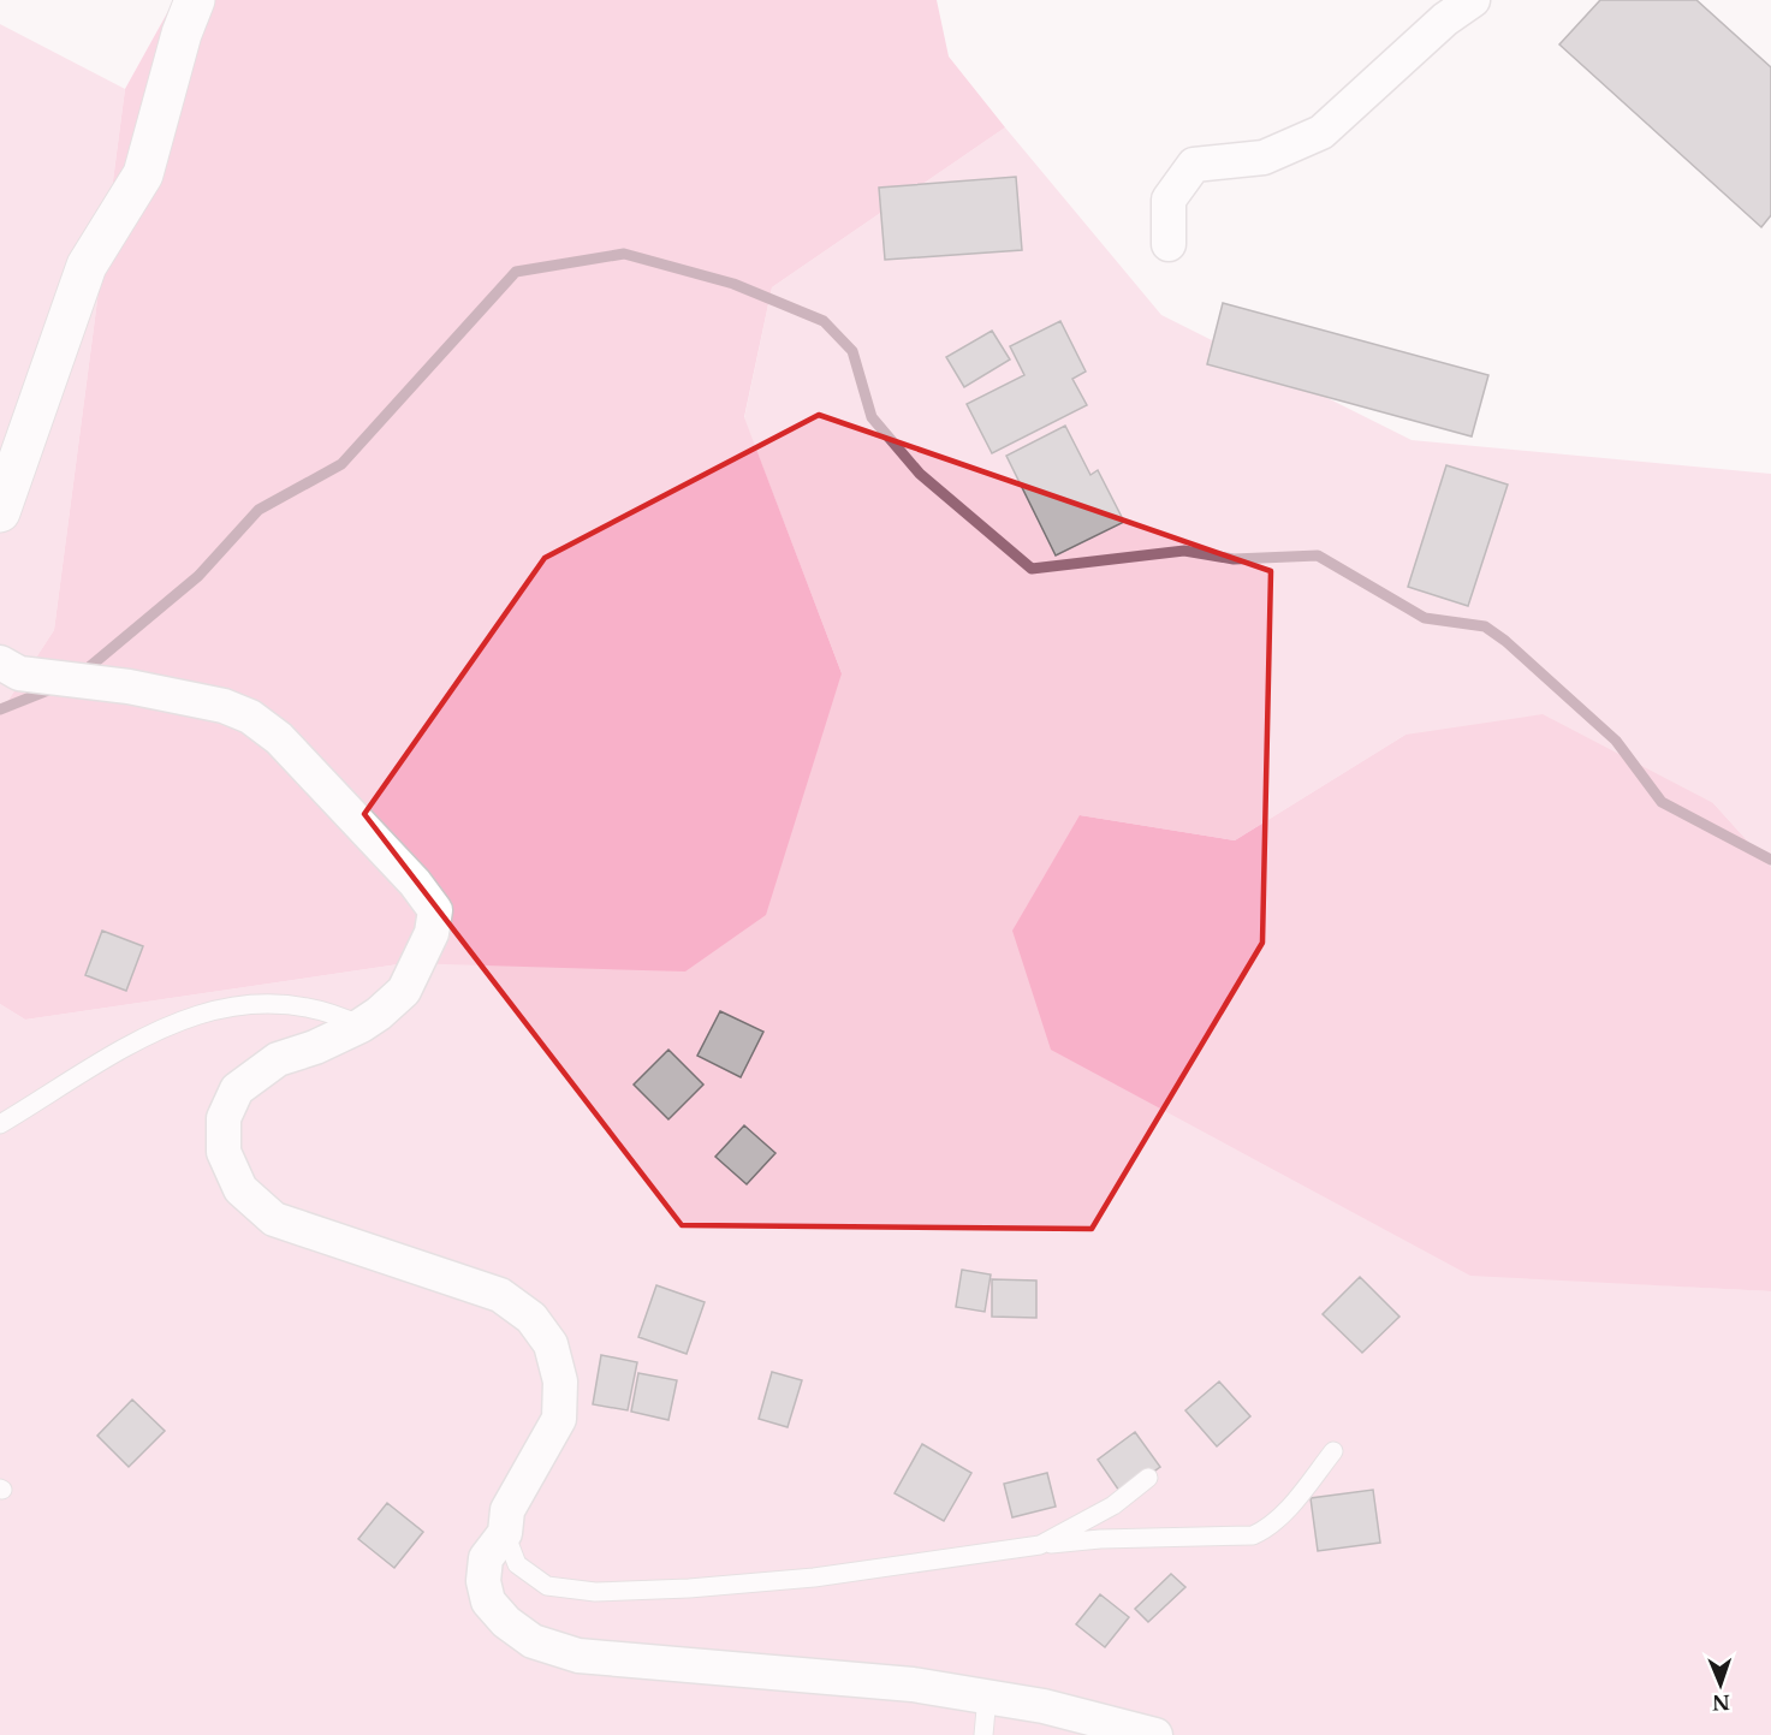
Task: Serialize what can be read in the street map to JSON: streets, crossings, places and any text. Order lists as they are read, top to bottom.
{
  "north": "bottom"
}
